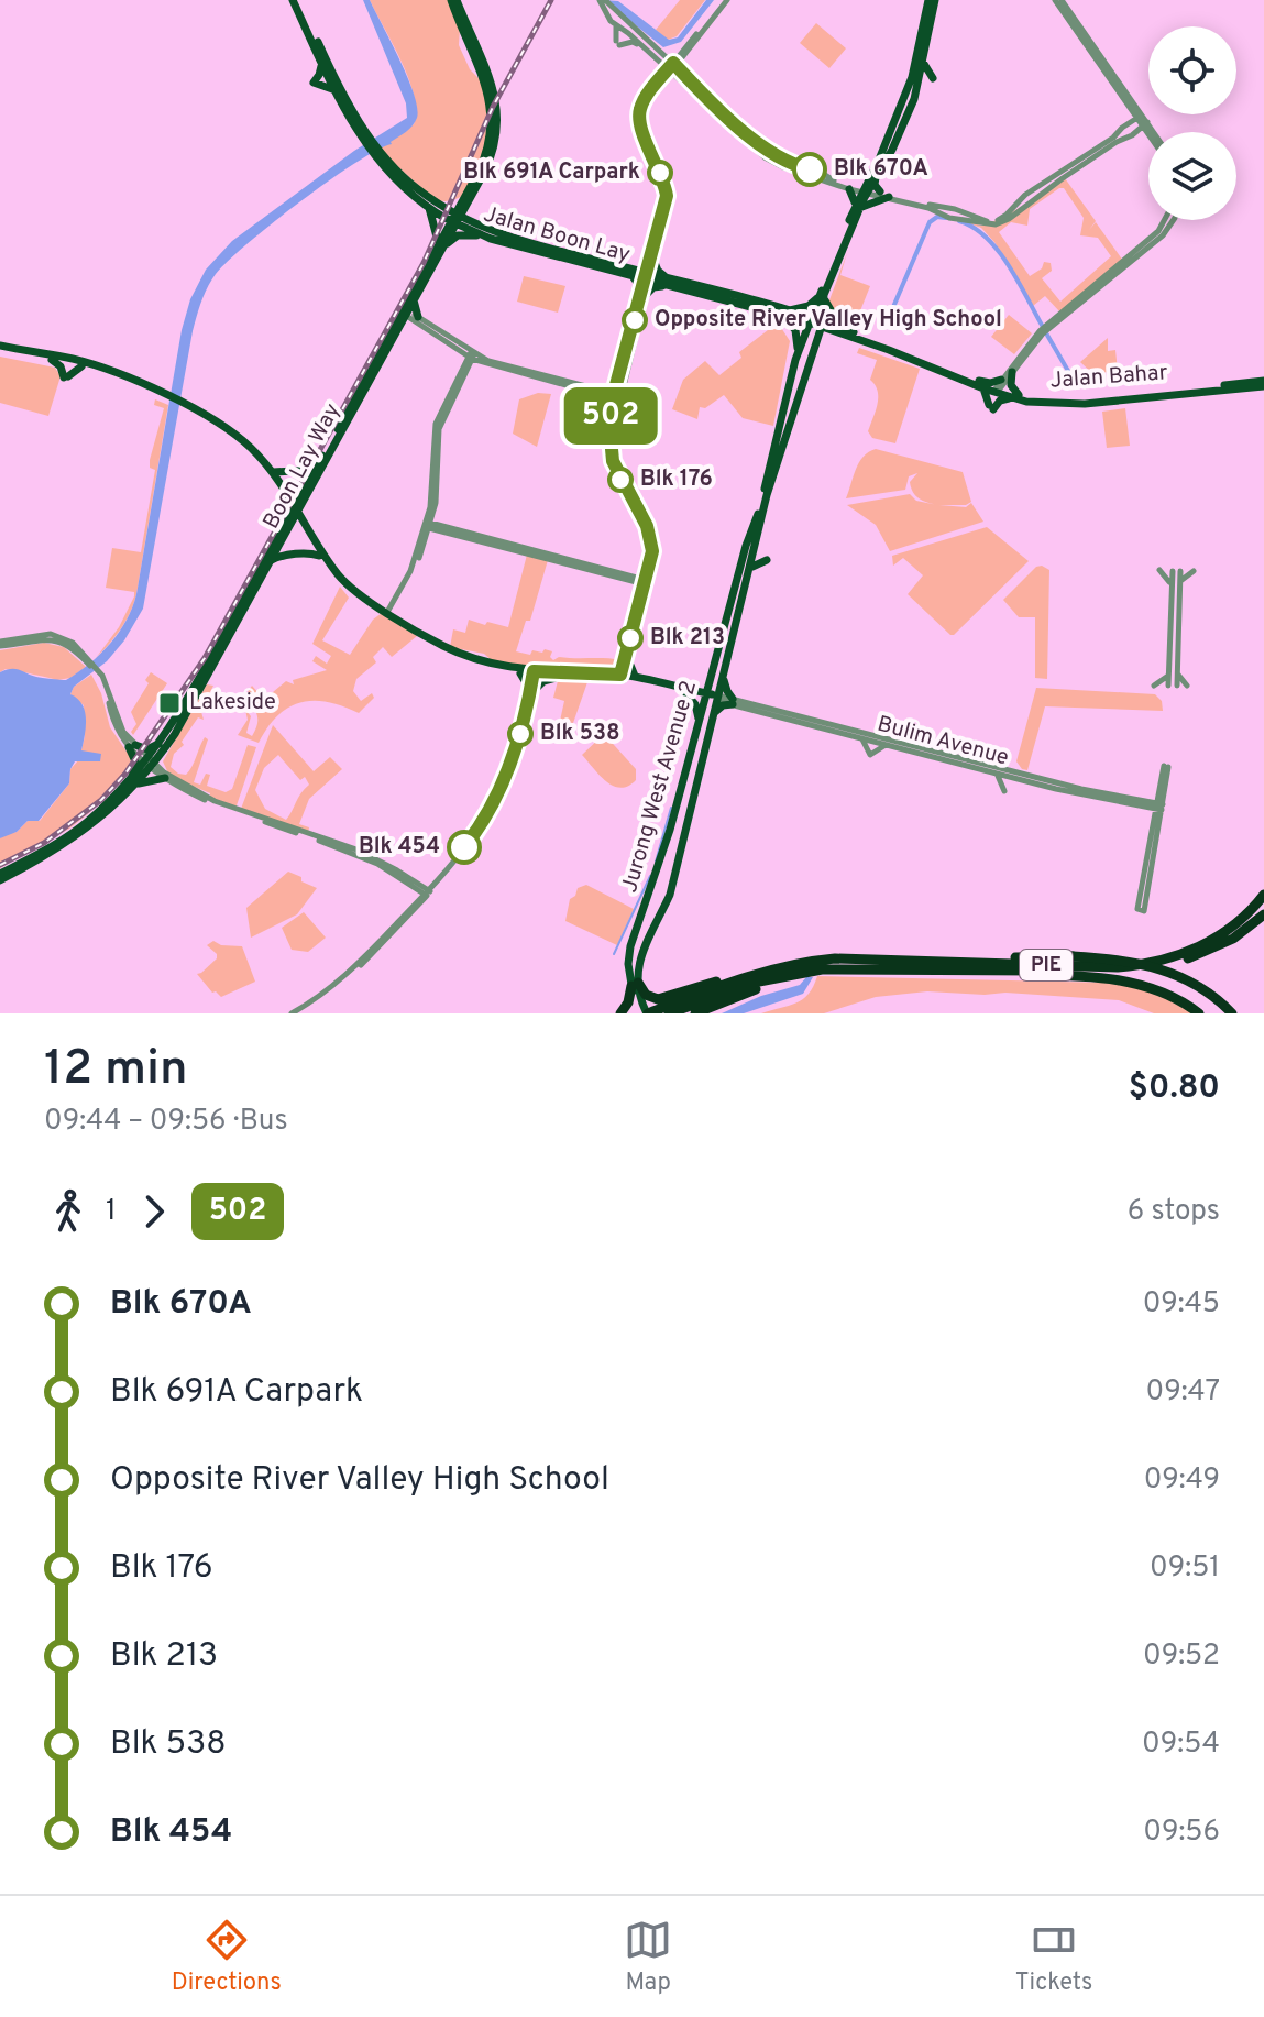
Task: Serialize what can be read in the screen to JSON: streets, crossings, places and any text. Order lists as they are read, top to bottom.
{
  "streets": {
    "highway": ["PIE"],
    "main road": [
      "Jalan Boon Lay",
      "Jalan Bahar",
      "Boon Lay Way",
      "Jurong West Avenue 2"
    ],
    "street": ["Bulim Avenue"]
  },
  "crossings": [
    ["Jalan Boon Lay", "Jalan Bahar"],
    ["Jalan Boon Lay", "Boon Lay Way"],
    ["Jalan Boon Lay", "Jurong West Avenue 2"],
    ["Jalan Bahar", "Jurong West Avenue 2"],
    ["Bulim Avenue", "Jurong West Avenue 2"],
    ["Jurong West Avenue 2", "PIE"]
  ],
  "places": {
    "other": [
      "Blk 670A",
      "Blk 691A Carpark",
      "Opposite River Valley High School",
      "Blk 176",
      "Blk 213",
      "Blk 538",
      "Blk 454"
    ],
    "transit": ["Lakeside"]
  },
  "lines": ["bus line 502"],
  "page": {
    "on_map": "502",
    "heading": ["12 min", "09:44 – 09:56 · Bus", "$0.80"],
    "legs": ["1", "502", "6 stops"],
    "list": [
      {
        "name": "Blk 670A",
        "value": "09:45"
      },
      {
        "name": "Blk 691A Carpark",
        "value": "09:47"
      },
      {
        "name": "Opposite River Valley High School",
        "value": "09:49"
      },
      {
        "name": "Blk 176",
        "value": "09:51"
      },
      {
        "name": "Blk 213",
        "value": "09:52"
      },
      {
        "name": "Blk 538",
        "value": "09:54"
      },
      {
        "name": "Blk 454",
        "value": "09:56"
      }
    ],
    "tabs": ["Directions", "Map", "Tickets"]
  }
}
